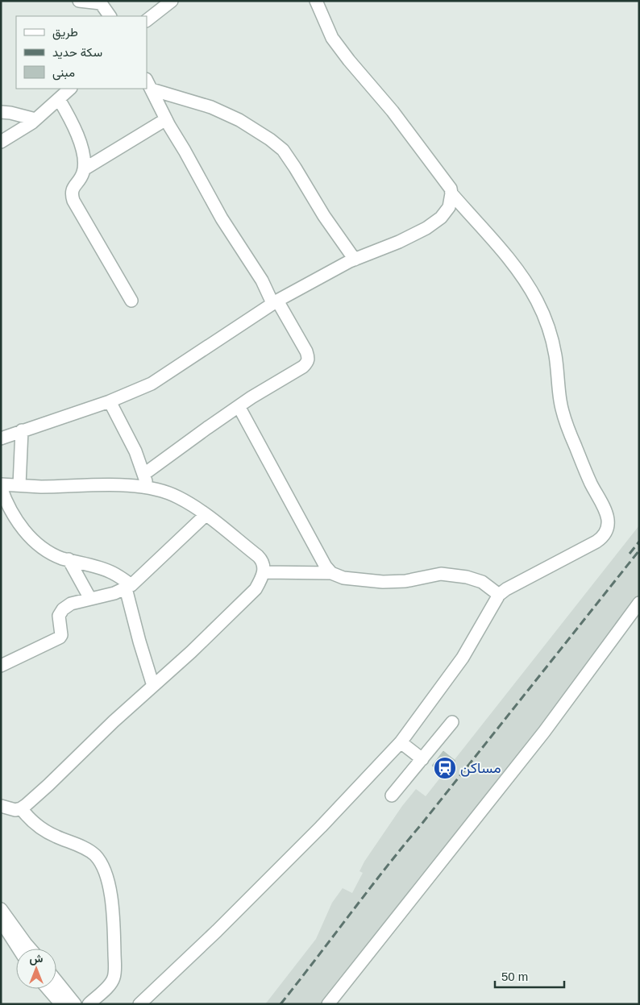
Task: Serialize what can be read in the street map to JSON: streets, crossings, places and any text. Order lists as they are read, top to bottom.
{
  "places": {
    "station": ["مساكن"]
  },
  "legend": ["طريق", "سكة حديد", "مبنى"],
  "scale_bar": "50 m",
  "north": "top"
}
